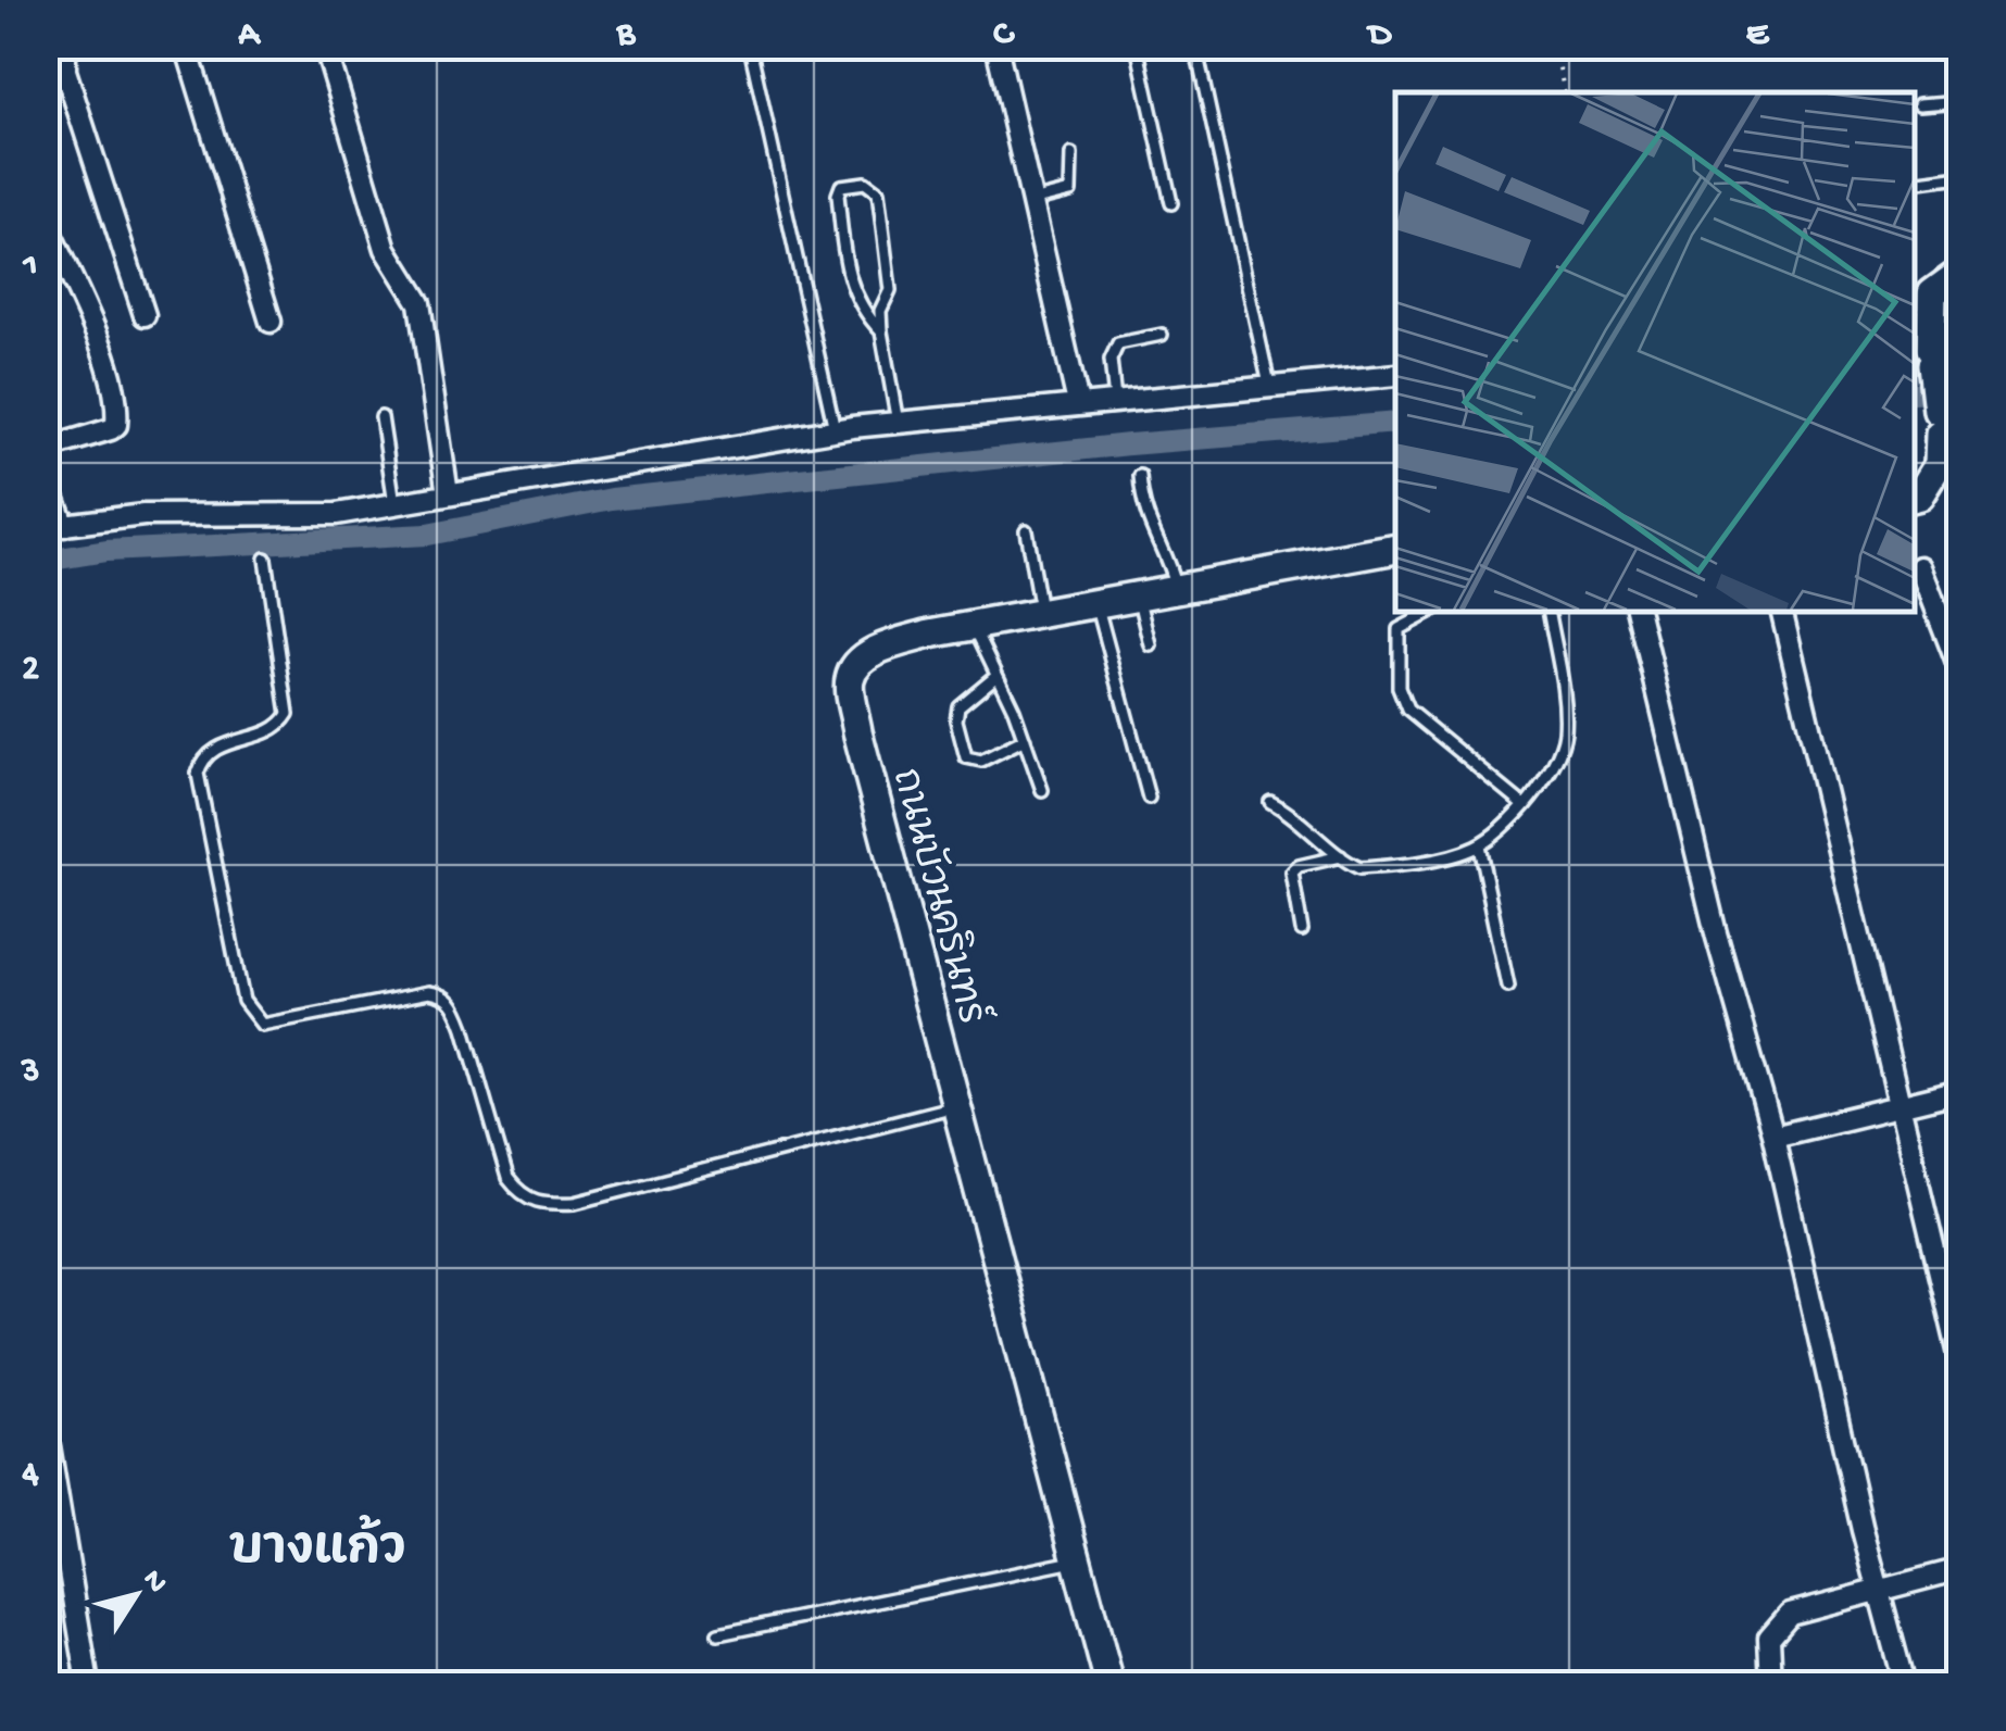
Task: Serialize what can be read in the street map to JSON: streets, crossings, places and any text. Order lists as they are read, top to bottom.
{
  "streets": {
    "street": ["ถนนบัวนครินทร์"]
  },
  "districts": ["บางแก้ว"],
  "north": "top right",
  "grid": {
    "columns": [
      "A",
      "B",
      "C",
      "D",
      "E"
    ],
    "rows": [
      "1",
      "2",
      "3",
      "4"
    ]
  }
}
